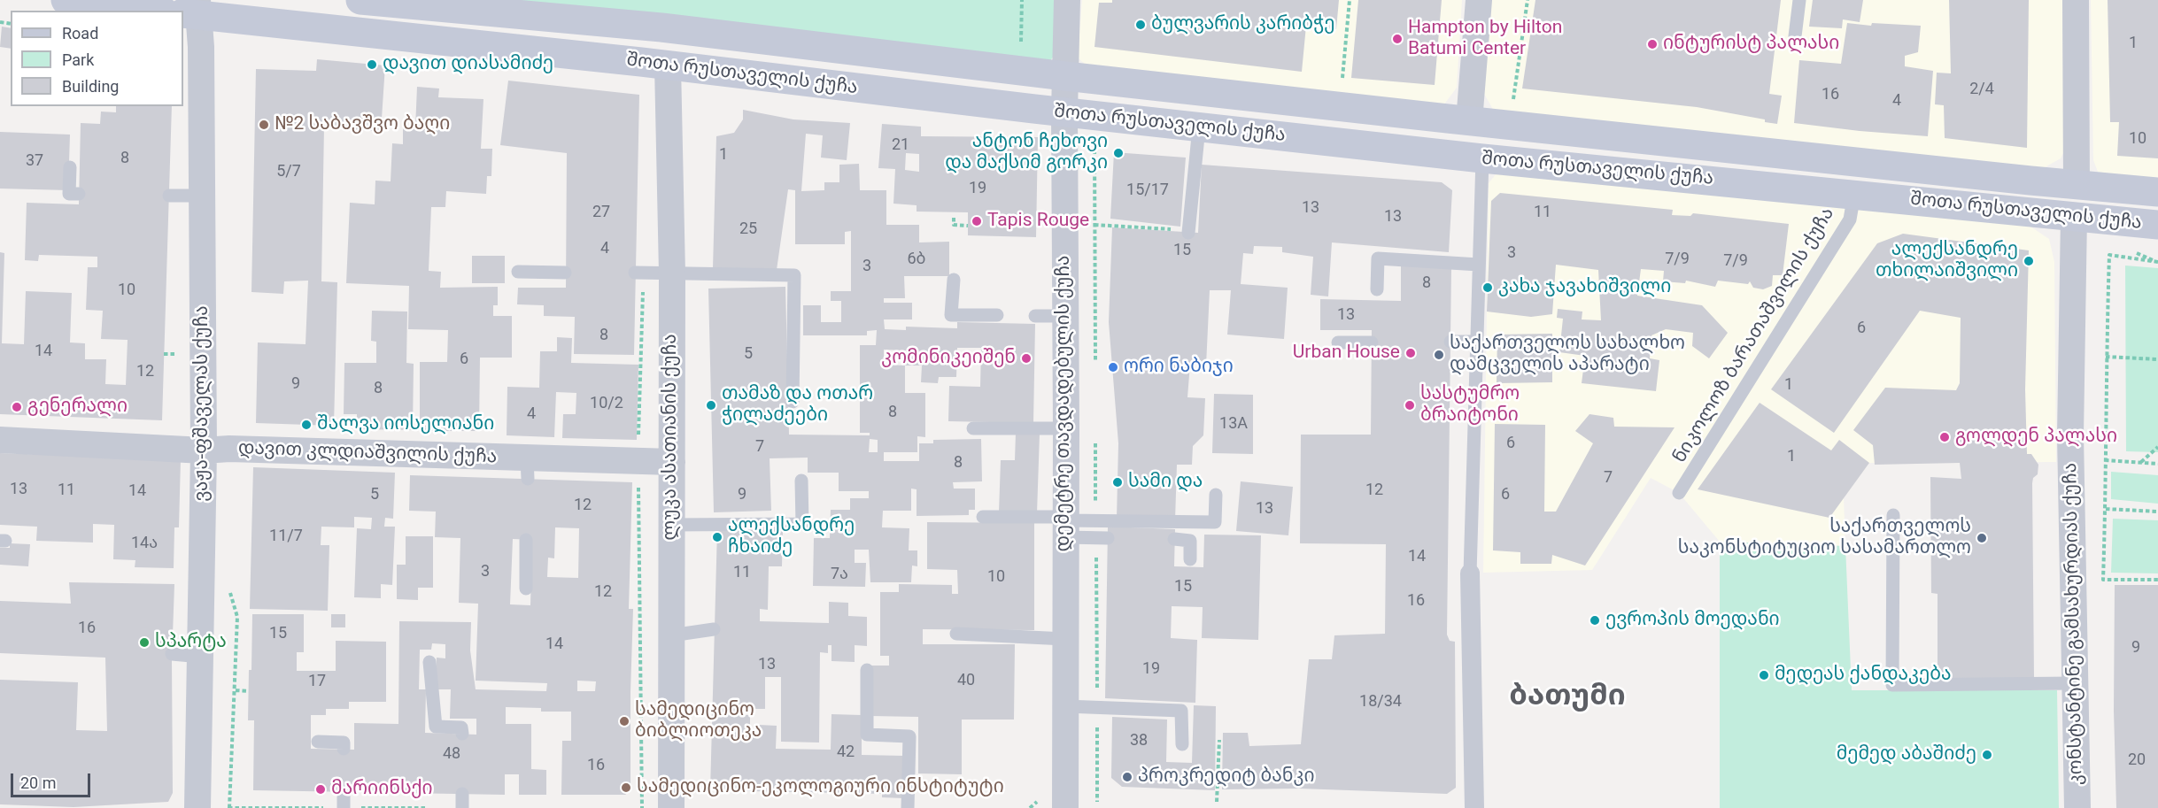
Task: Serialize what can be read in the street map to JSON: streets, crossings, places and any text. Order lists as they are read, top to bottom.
{
  "streets": {
    "main road": ["შოთა რუსთაველის ქუჩა"],
    "street": [
      "ვაჟა-ფშაველას ქუჩა",
      "დემეტრე თავდადებულის ქუჩა",
      "ლუკა ასათიანის ქუჩა",
      "დავით კლდიაშვილის ქუჩა",
      "კონსტანტინე გამსახურდიას ქუჩა"
    ],
    "lane": ["ნიკოლოზ ბარათაშვილის ქუჩა"]
  },
  "crossings": [
    ["შოთა რუსთაველის ქუჩა", "ნიკოლოზ ბარათაშვილის ქუჩა"],
    ["შოთა რუსთაველის ქუჩა", "ვაჟა-ფშაველას ქუჩა"],
    ["შოთა რუსთაველის ქუჩა", "დემეტრე თავდადებულის ქუჩა"],
    ["შოთა რუსთაველის ქუჩა", "ლუკა ასათიანის ქუჩა"],
    ["შოთა რუსთაველის ქუჩა", "კონსტანტინე გამსახურდიას ქუჩა"],
    ["ვაჟა-ფშაველას ქუჩა", "დავით კლდიაშვილის ქუჩა"],
    ["ლუკა ასათიანის ქუჩა", "დავით კლდიაშვილის ქუჩა"]
  ],
  "districts": ["ბათუმი"],
  "places": [
    "ბულვარის კარიბჭე",
    "Hampton by Hilton Batumi Center",
    "ინტურისტ პალასი",
    "დავით დიასამიძე",
    "№2 საბავშვო ბაღი",
    "ანტონ ჩეხოვი და მაქსიმ გორკი",
    "Tapis Rouge",
    "ალექსანდრე თხილაიშვილი",
    "კახა ჯავახიშვილი",
    "Urban House",
    "საქართველოს სახალხო დამცველის აპარატი",
    "კომინიკეიშენ",
    "ორი ნაბიჯი",
    "თამაზ და ოთარ ჭილაძეები",
    "სასტუმრო ბრაიტონი",
    "გენერალი",
    "შალვა იოსელიანი",
    "გოლდენ პალასი",
    "სამი და",
    "ალექსანდრე ჩხაიძე",
    "საქართველოს საკონსტიტუციო სასამართლო",
    "ევროპის მოედანი",
    "სპარტა",
    "მედეას ქანდაკება",
    "სამედიცინო ბიბლიოთეკა",
    "მემედ აბაშიძე",
    "პროკრედიტ ბანკი",
    "სამედიცინო-ეკოლოგიური ინსტიტუტი",
    "მარიინსქი"
  ],
  "house_numbers": [
    "1",
    "2/4",
    "16",
    "4",
    "10",
    "21",
    "1",
    "8",
    "37",
    "5/7",
    "19",
    "15/17",
    "13",
    "27",
    "11",
    "13",
    "25",
    "4",
    "15",
    "3",
    "6ბ",
    "7/9",
    "7/9",
    "3",
    "8",
    "10",
    "13",
    "6",
    "8",
    "14",
    "5",
    "6",
    "12",
    "9",
    "1",
    "8",
    "10/2",
    "8",
    "4",
    "13A",
    "6",
    "7",
    "1",
    "8",
    "7",
    "13",
    "11",
    "12",
    "14",
    "5",
    "9",
    "6",
    "12",
    "13",
    "11/7",
    "14ა",
    "14",
    "3",
    "11",
    "7ა",
    "10",
    "15",
    "12",
    "16",
    "16",
    "15",
    "14",
    "9",
    "13",
    "19",
    "40",
    "17",
    "18/34",
    "38",
    "42",
    "48",
    "20",
    "16"
  ],
  "legend": ["Road", "Park", "Building"],
  "scale_bar": "20 m"
}
